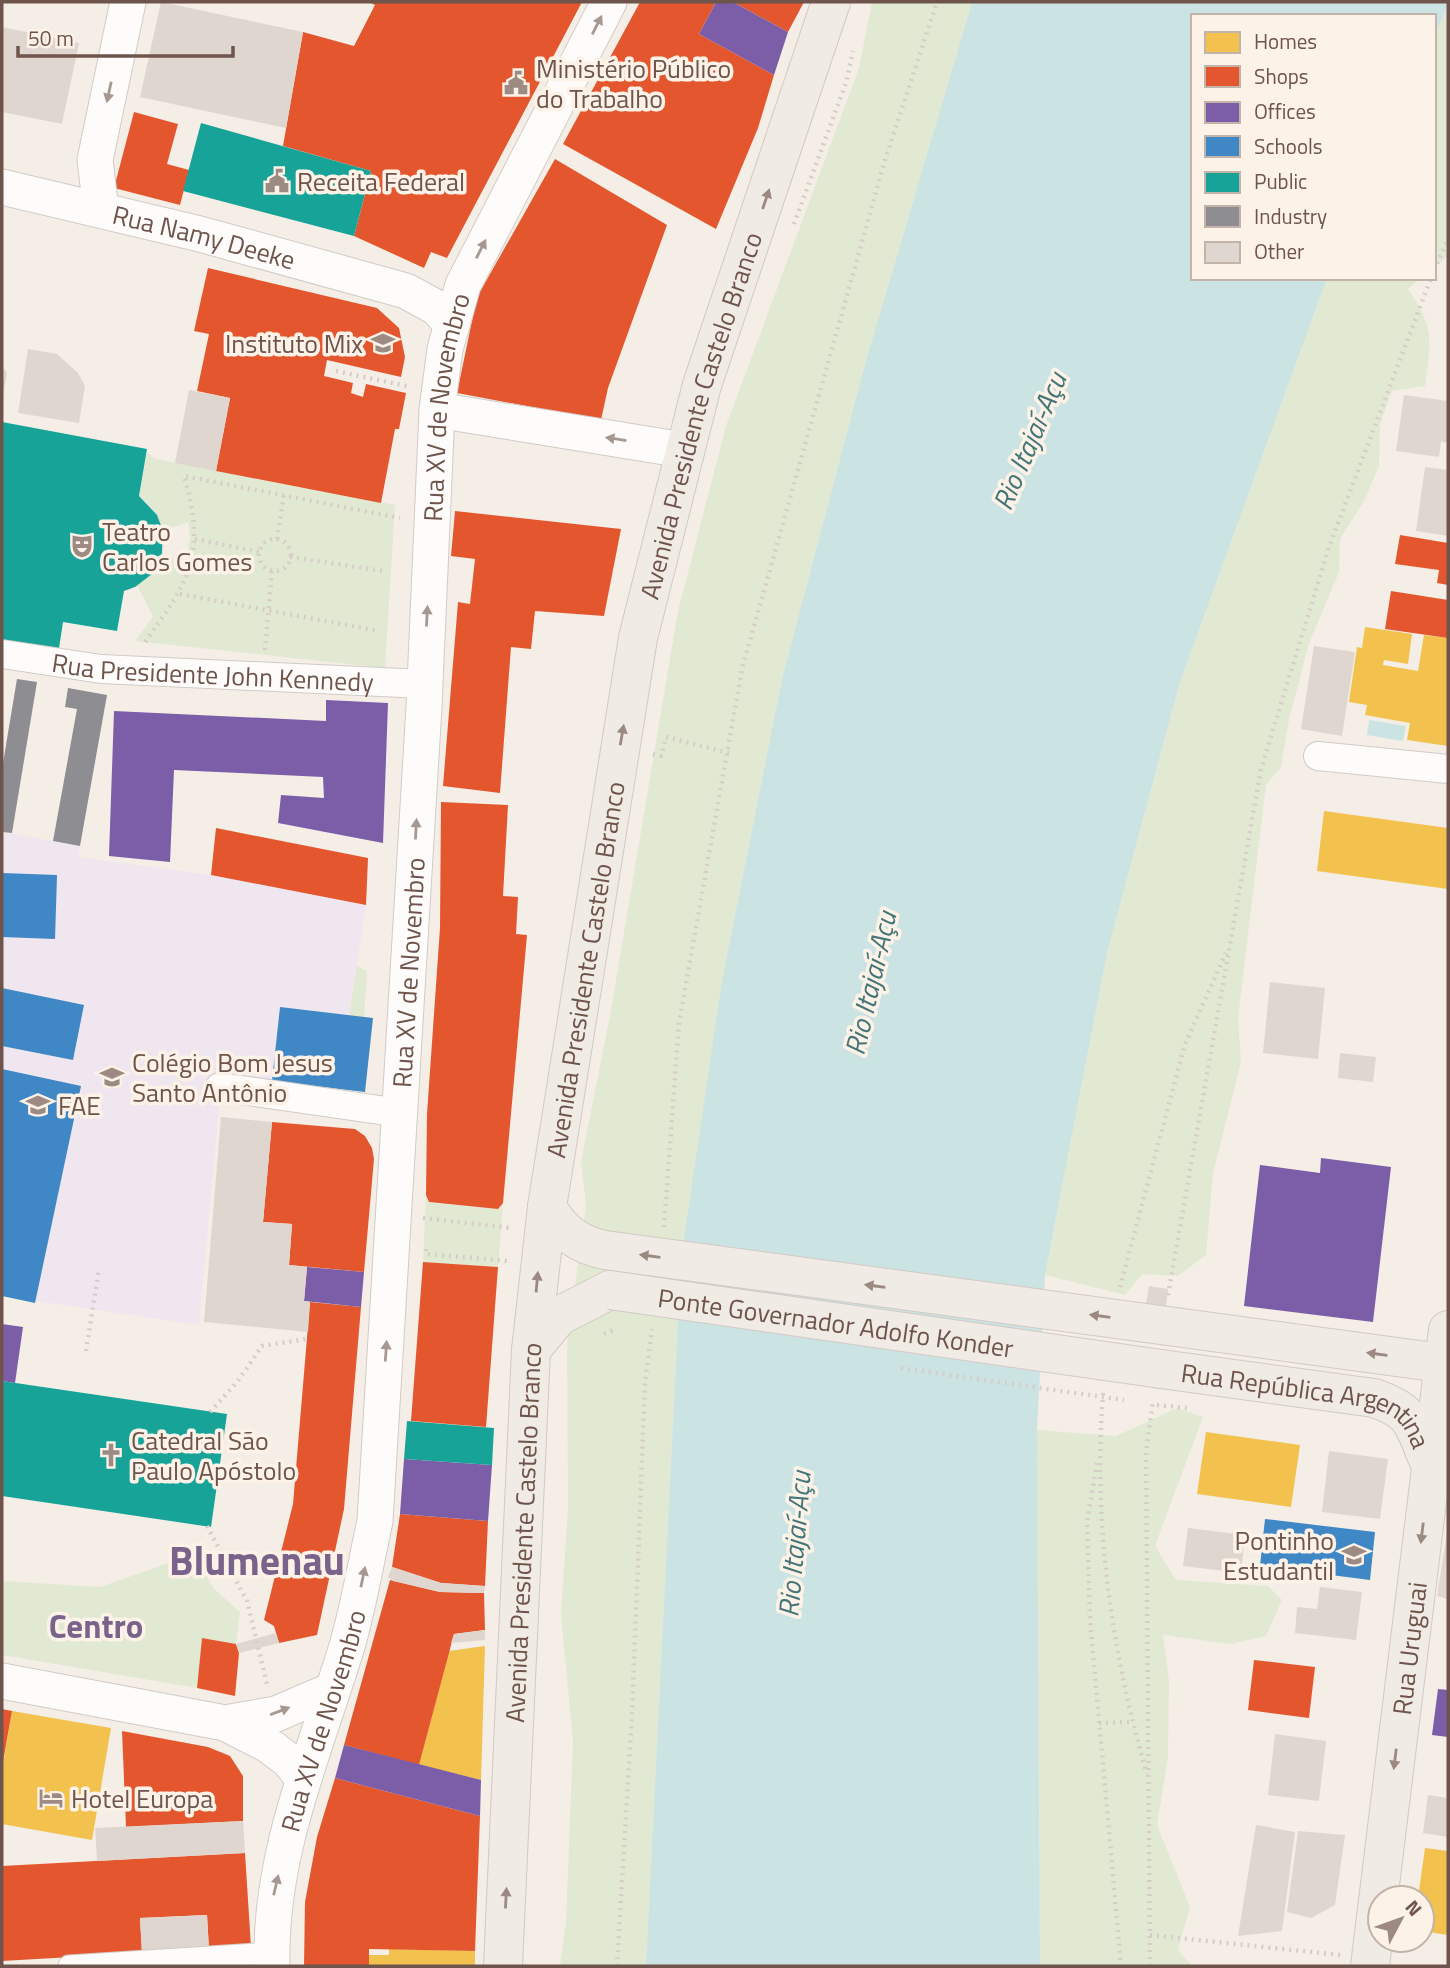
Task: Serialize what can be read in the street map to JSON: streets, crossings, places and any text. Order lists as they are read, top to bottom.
{
  "streets": {
    "main road": [
      "Avenida Presidente Castelo Branco",
      "Ponte Governador Adolfo Konder",
      "Rua República Argentina",
      "Rua Uruguai"
    ],
    "street": ["Rua Namy Deeke", "Rua XV de Novembro", "Rua Presidente John Kennedy"]
  },
  "crossings": [
    ["Rua Namy Deeke", "Rua XV de Novembro"],
    ["Rua XV de Novembro", "Rua Presidente John Kennedy"],
    ["Avenida Presidente Castelo Branco", "Ponte Governador Adolfo Konder"],
    ["Ponte Governador Adolfo Konder", "Rua República Argentina"],
    ["Rua República Argentina", "Rua Uruguai"]
  ],
  "one_way": ["Rua XV de Novembro", "Avenida Presidente Castelo Branco", "Rua Uruguai"],
  "districts": ["Blumenau", "Centro"],
  "water": ["Rio Itajaí-Açu"],
  "places": {
    "public building": ["Ministério Público do Trabalho", "Receita Federal"],
    "school or university": [
      "Instituto Mix",
      "Colégio Bom Jesus Santo Antônio",
      "FAE",
      "Pontinho Estudantil"
    ],
    "theatre": ["Teatro Carlos Gomes"],
    "church": ["Catedral São Paulo Apóstolo"],
    "hotel": ["Hotel Europa"]
  },
  "legend": [
    "Homes",
    "Shops",
    "Offices",
    "Schools",
    "Public",
    "Industry",
    "Other"
  ],
  "scale_bar": "50 m",
  "north": "top right"
}
